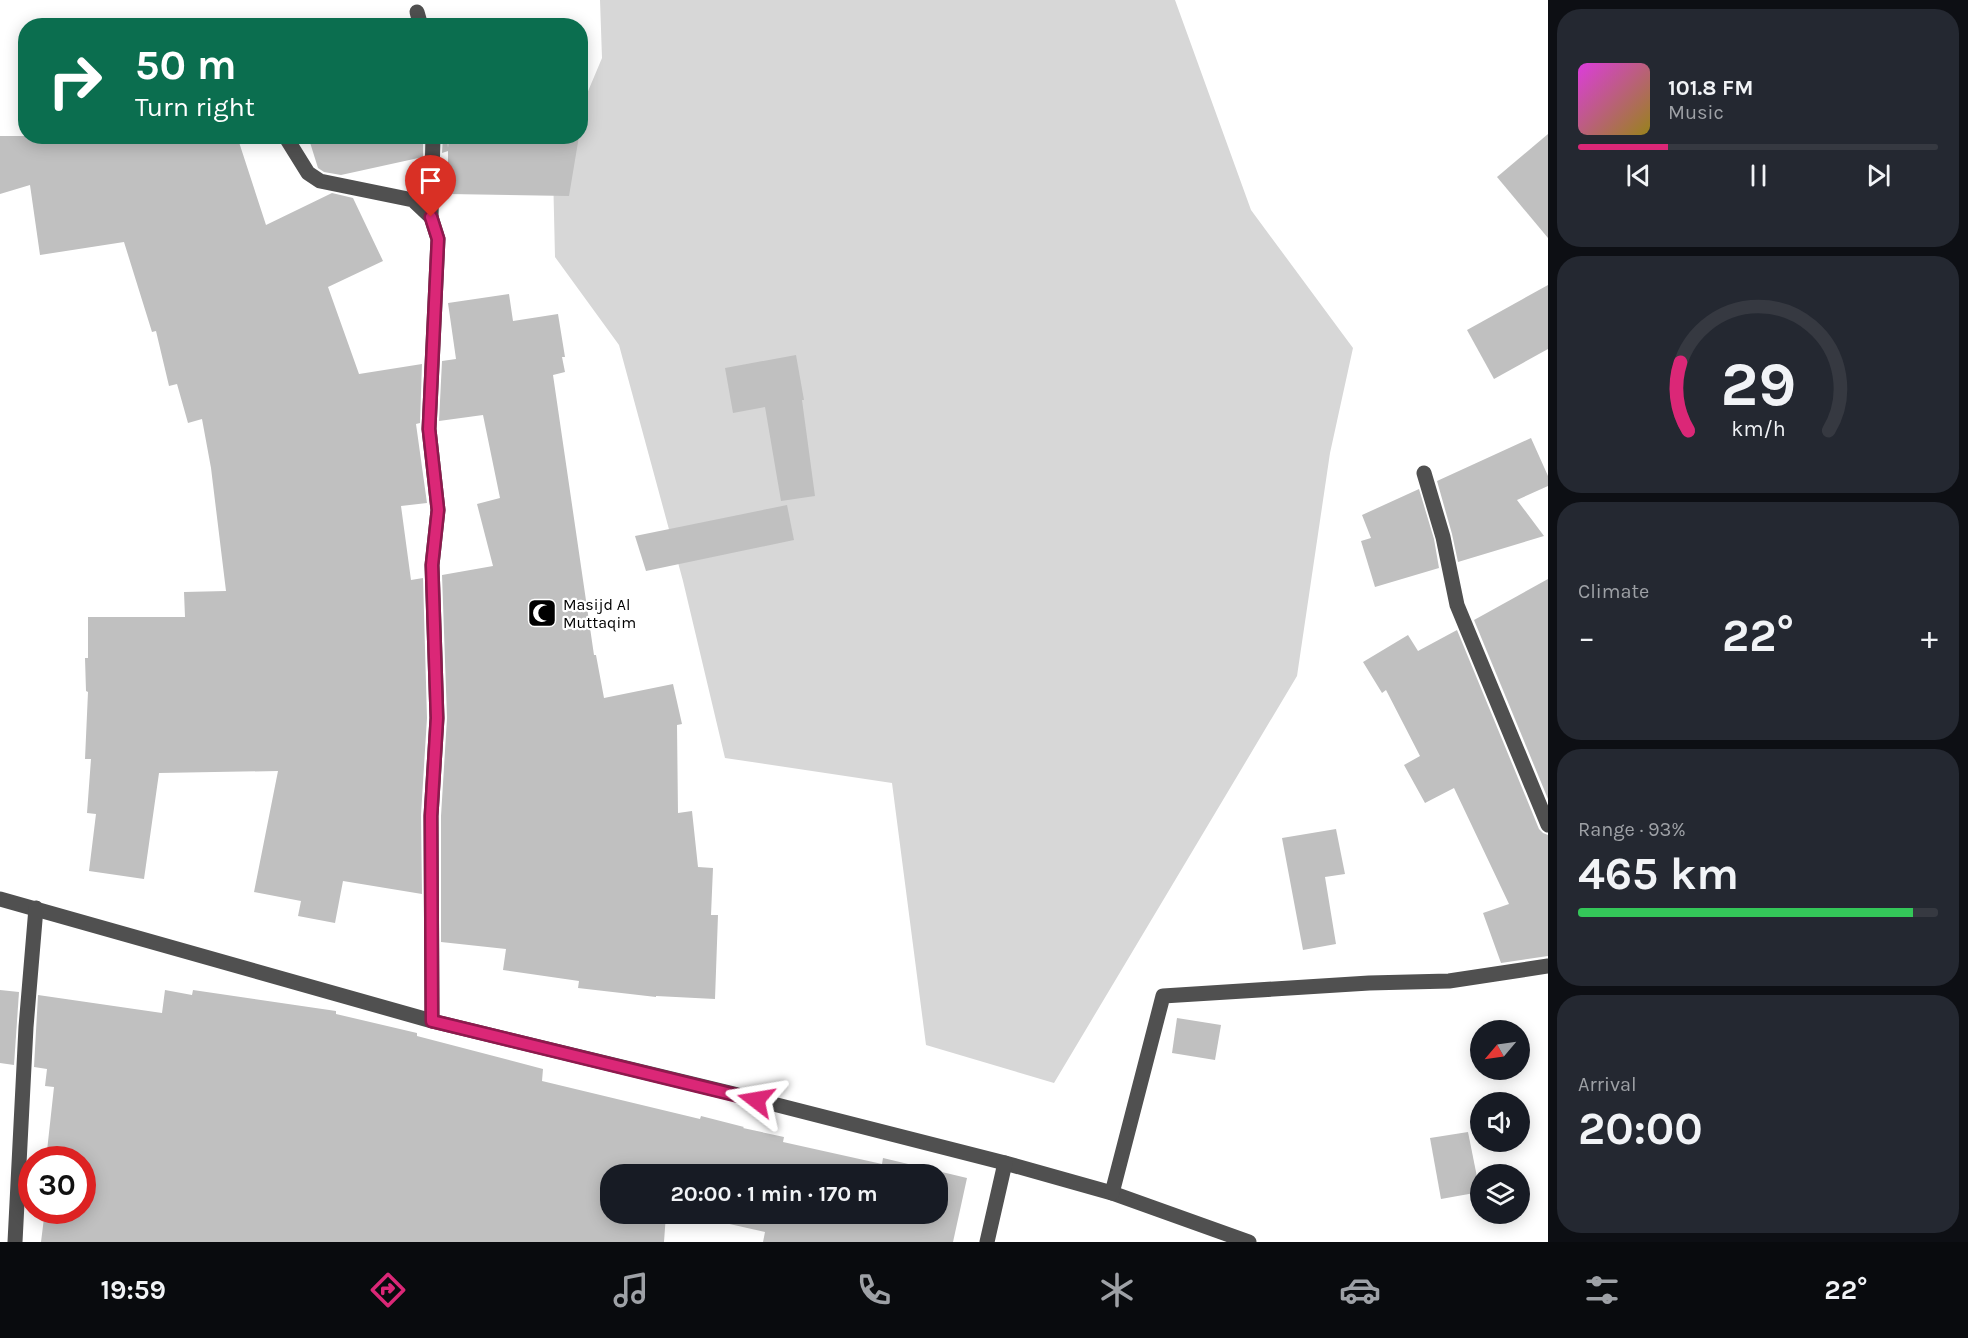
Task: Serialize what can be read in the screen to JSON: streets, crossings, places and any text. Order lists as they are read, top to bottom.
{
  "places": {
    "mosque": ["Masijd Al Muttaqim"]
  },
  "north": "bottom left",
  "page": {
    "turn": ["50 m", "Turn right"],
    "song": ["101.8 FM", "Music"],
    "tile": [
      "Climate",
      ["Range · 93%", "465 km"],
      ["Arrival", "20:00"]
    ],
    "heat": ["−", "22°", "+"],
    "limit": "30",
    "trip": "20:00 · 1 min · 170 m",
    "tabs": ["19:59", "22°"],
    "gauge": ["29", "km/h"]
  }
}
